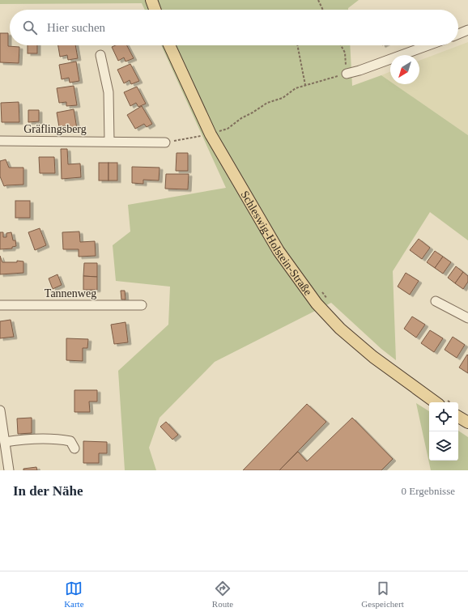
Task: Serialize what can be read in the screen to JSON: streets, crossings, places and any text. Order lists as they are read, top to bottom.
{
  "streets": {
    "main road": ["Schleswig-Holstein-Straße"],
    "street": ["Gräflingsberg", "Tannenweg"]
  },
  "north": "bottom left",
  "page": {
    "search": "Hier suchen",
    "heading": ["In der Nähe", "0 Ergebnisse"],
    "nav": ["Karte", "Route", "Gespeichert"]
  }
}
